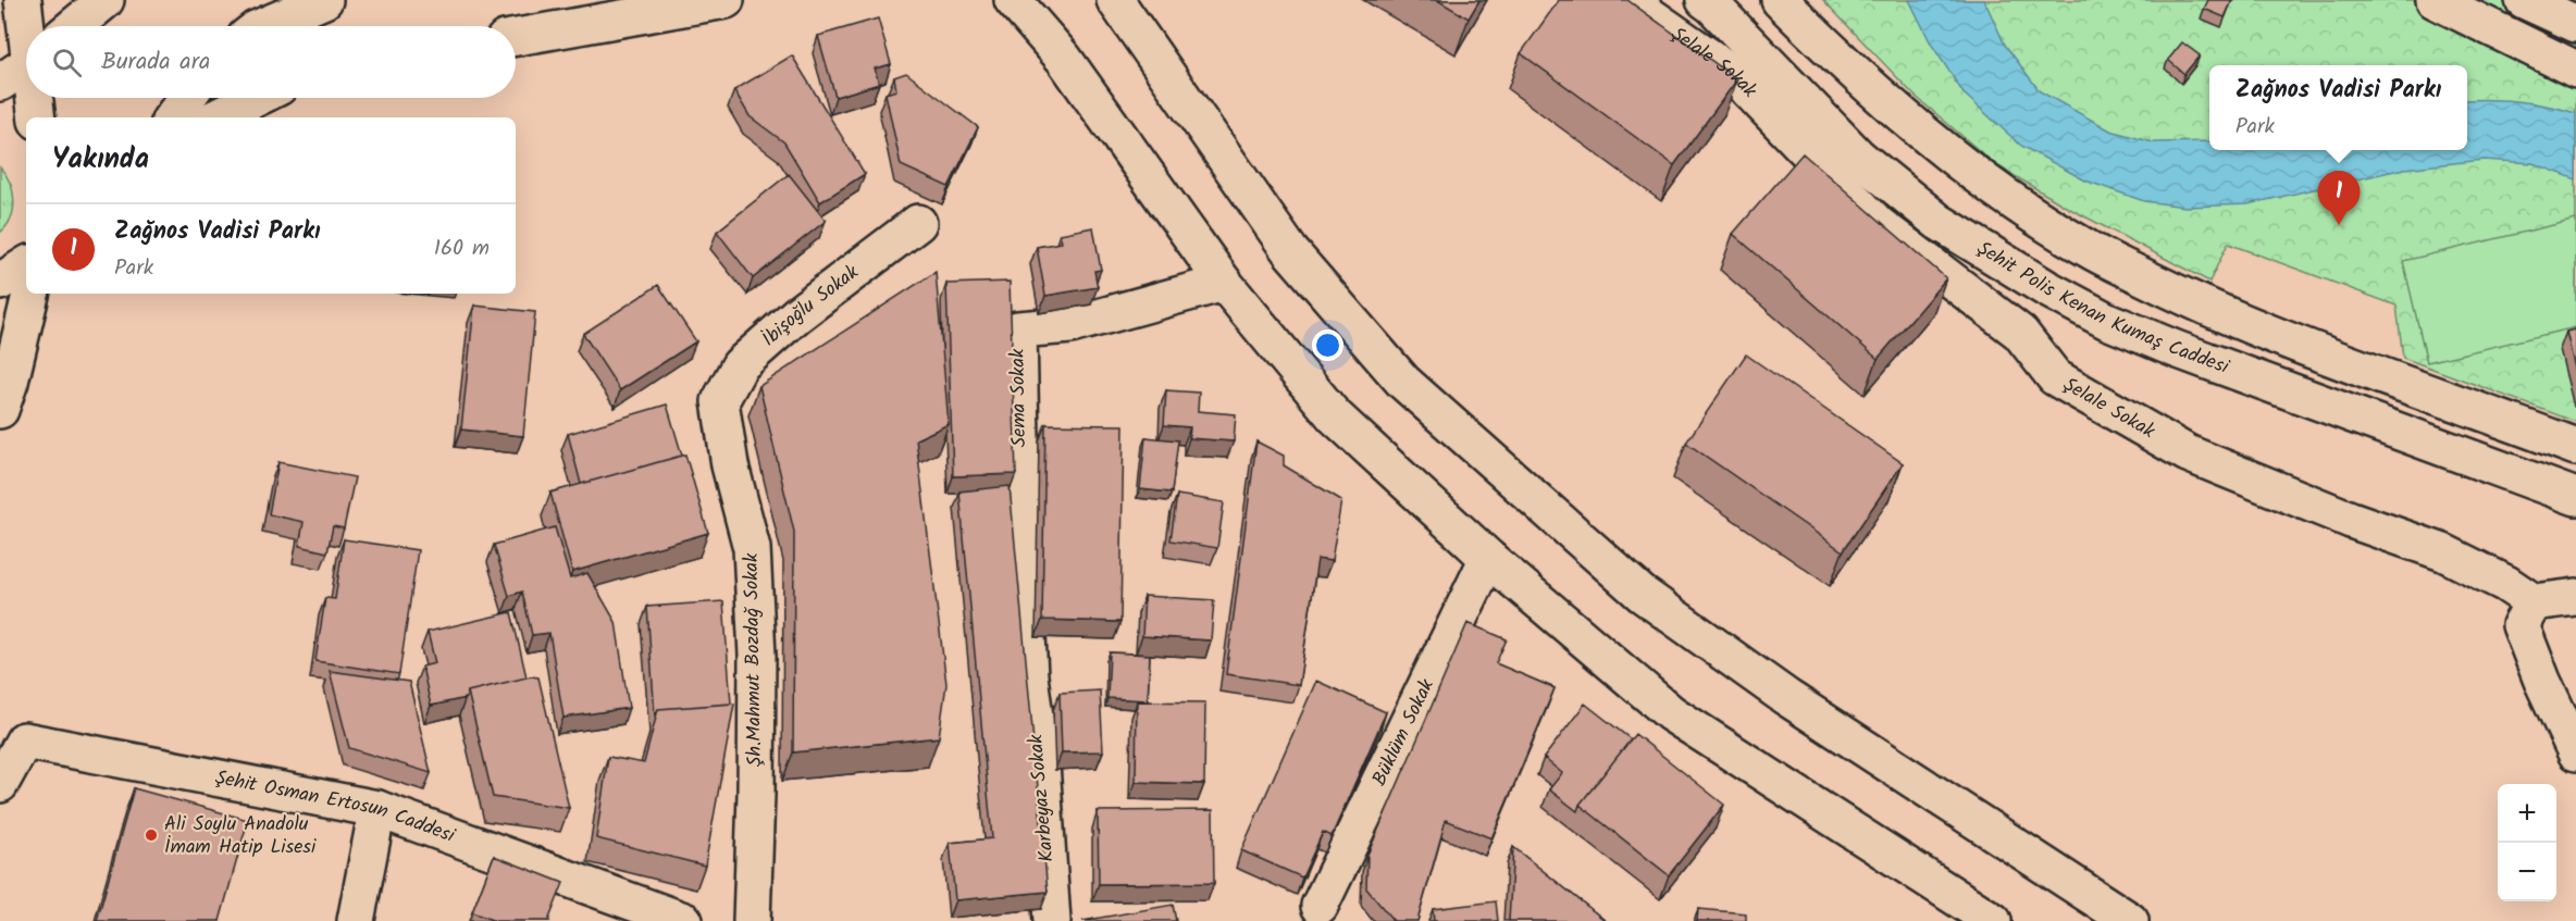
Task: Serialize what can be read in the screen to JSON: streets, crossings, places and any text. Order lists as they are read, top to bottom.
{
  "streets": {
    "street": [
      "Şelale Sokak",
      "İbişoğlu Sokak",
      "Şehit Polis Kenan Kumaş Caddesi",
      "Sema Sokak",
      "Şh.Mahmut Bozdağ Sokak",
      "Büklüm Sokak",
      "Karbeyaz Sokak",
      "Şehit Osman Ertosun Caddesi"
    ]
  },
  "crossings": [
    ["İbişoğlu Sokak", "Şh.Mahmut Bozdağ Sokak"],
    ["Sema Sokak", "Karbeyaz Sokak"]
  ],
  "places": ["Ali Soylu Anadolu İmam Hatip Lisesi"],
  "page": {
    "search": "Burada ara",
    "popup": ["Zağnos Vadisi Parkı", "Park"],
    "heading": "Yakında",
    "pins": "1",
    "list": [
      {
        "mark": "1",
        "name": "Zağnos Vadisi Parkı",
        "note": "Park",
        "value": "160 m"
      }
    ],
    "map_buttons": ["+", "−"]
  }
}
